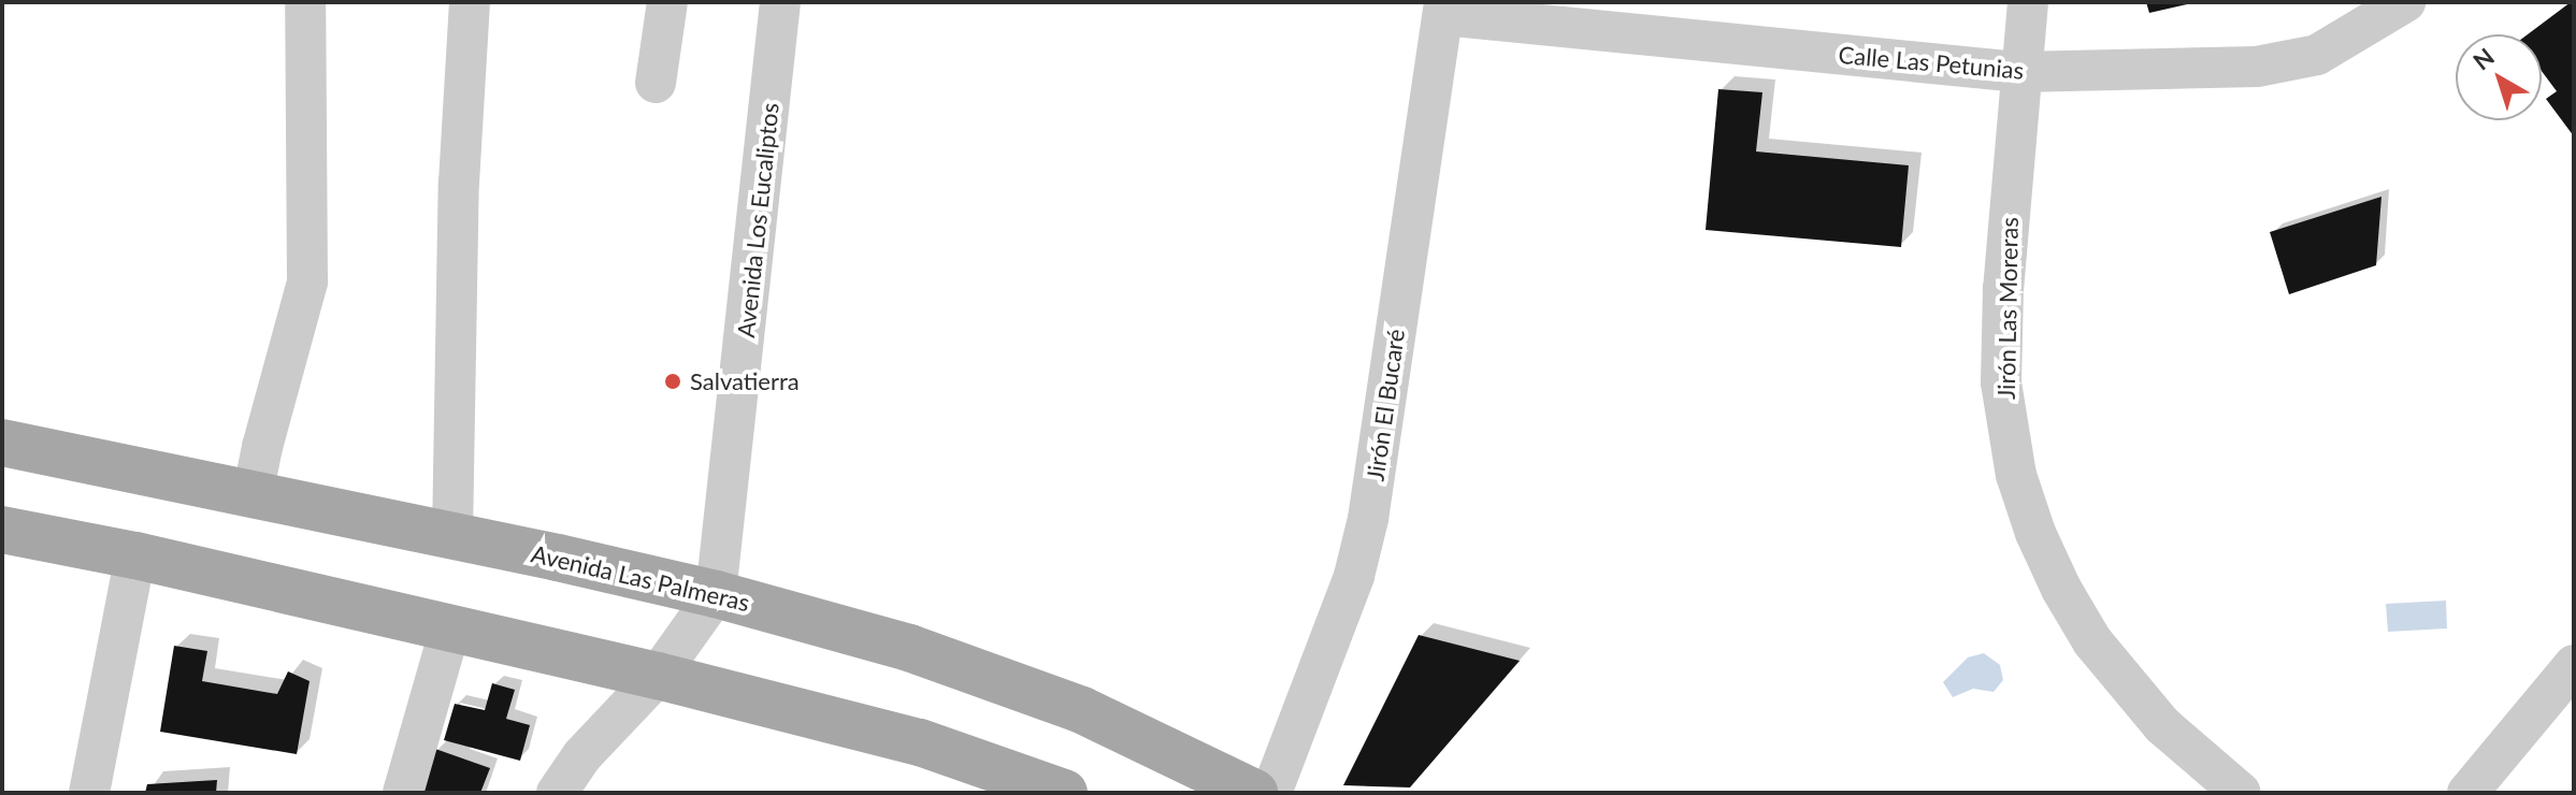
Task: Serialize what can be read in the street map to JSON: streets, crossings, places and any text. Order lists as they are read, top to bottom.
{
  "streets": {
    "main road": ["Avenida Las Palmeras"],
    "street": [
      "Calle Las Petunias",
      "Avenida Los Eucaliptos",
      "Jirón Las Moreras",
      "Jirón El Bucaré"
    ]
  },
  "crossings": [
    ["Calle Las Petunias", "Jirón Las Moreras"],
    ["Calle Las Petunias", "Jirón El Bucaré"],
    ["Avenida Los Eucaliptos", "Avenida Las Palmeras"]
  ],
  "places": ["Salvatierra"],
  "north": "top left"
}
